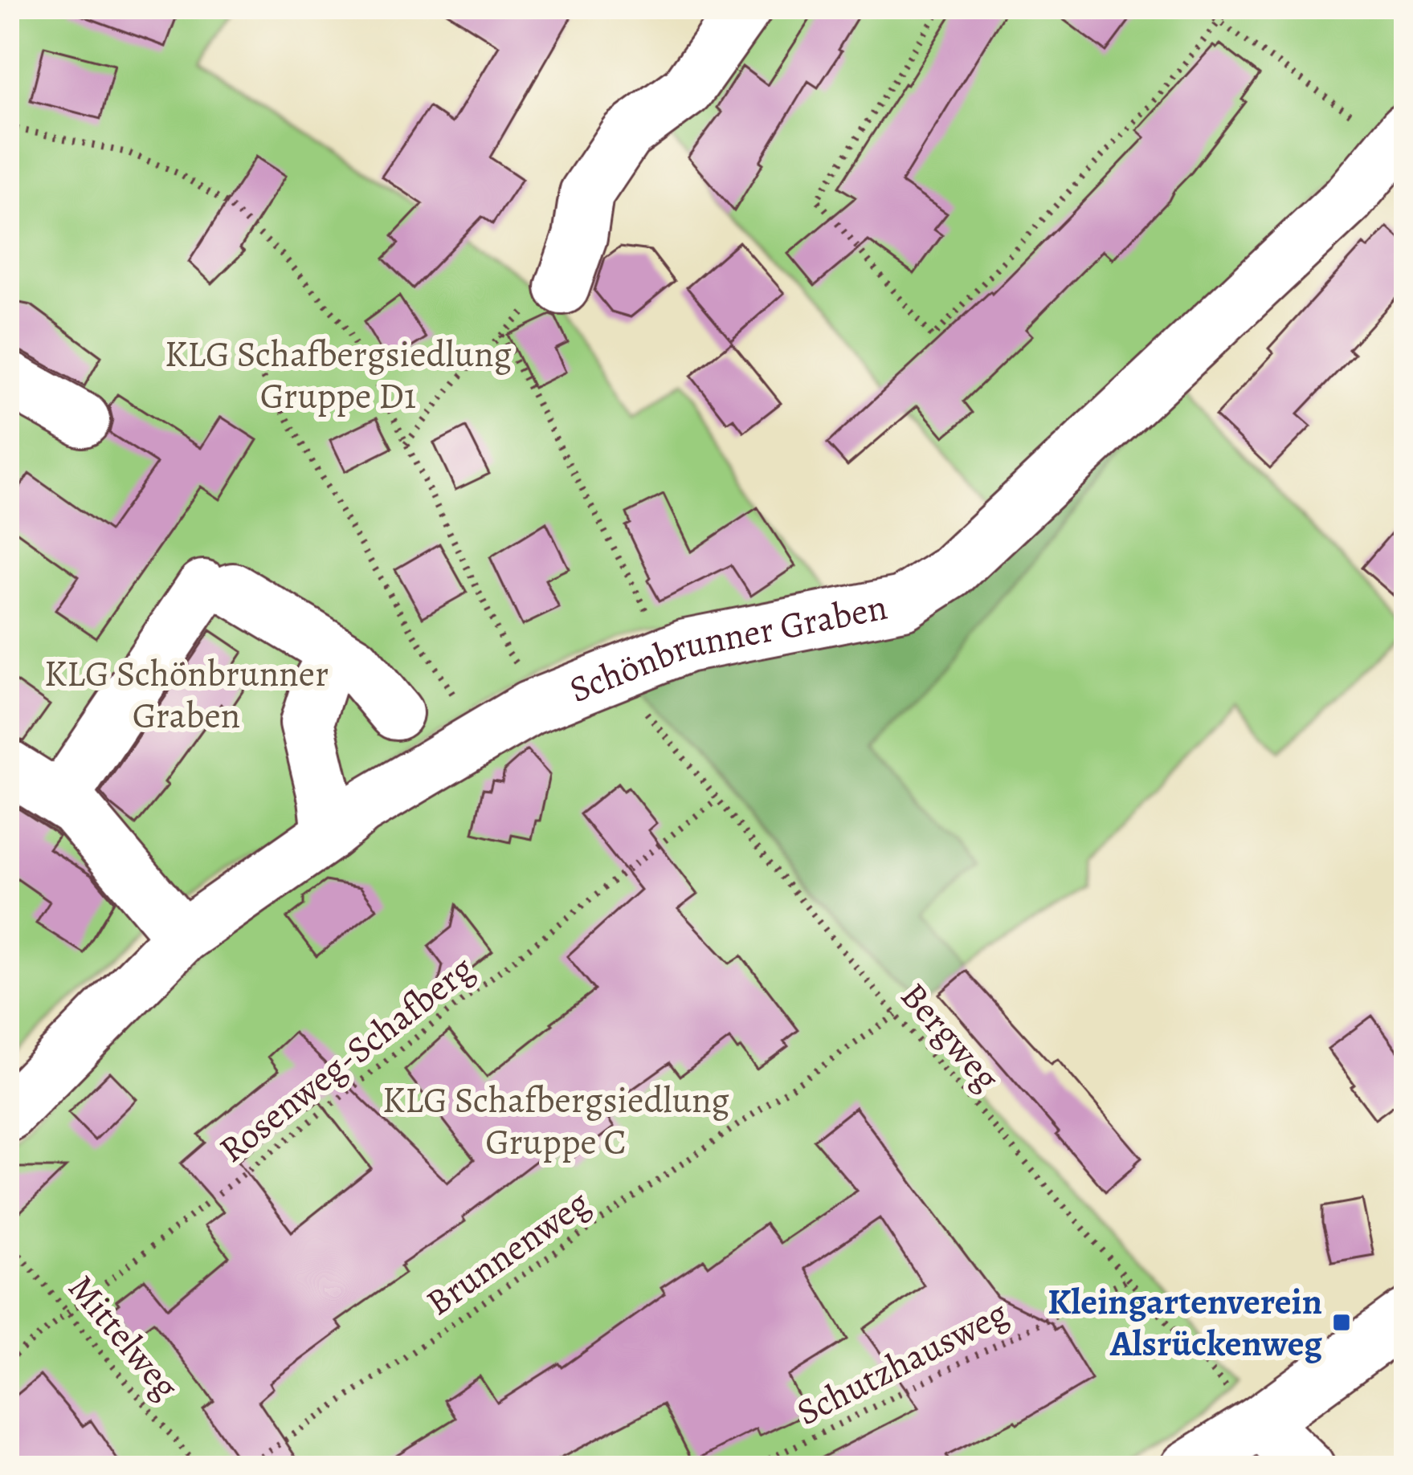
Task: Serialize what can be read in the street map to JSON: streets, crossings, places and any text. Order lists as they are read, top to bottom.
{
  "streets": {
    "street": ["Schönbrunner Graben"],
    "path": [
      "Bergweg",
      "Rosenweg-Schafberg",
      "Brunnenweg",
      "Mittelweg",
      "Schutzhausweg"
    ]
  },
  "crossings": [
    ["Schönbrunner Graben", "Bergweg"],
    ["Bergweg", "Rosenweg-Schafberg"],
    ["Bergweg", "Brunnenweg"],
    ["Bergweg", "Schutzhausweg"],
    ["Rosenweg-Schafberg", "Mittelweg"]
  ],
  "parks": ["KLG Schafbergsiedlung Gruppe D1", "KLG Schönbrunner Graben", "KLG Schafbergsiedlung Gruppe C"],
  "places": {
    "transit": ["Kleingartenverein Alsrückenweg"]
  }
}
